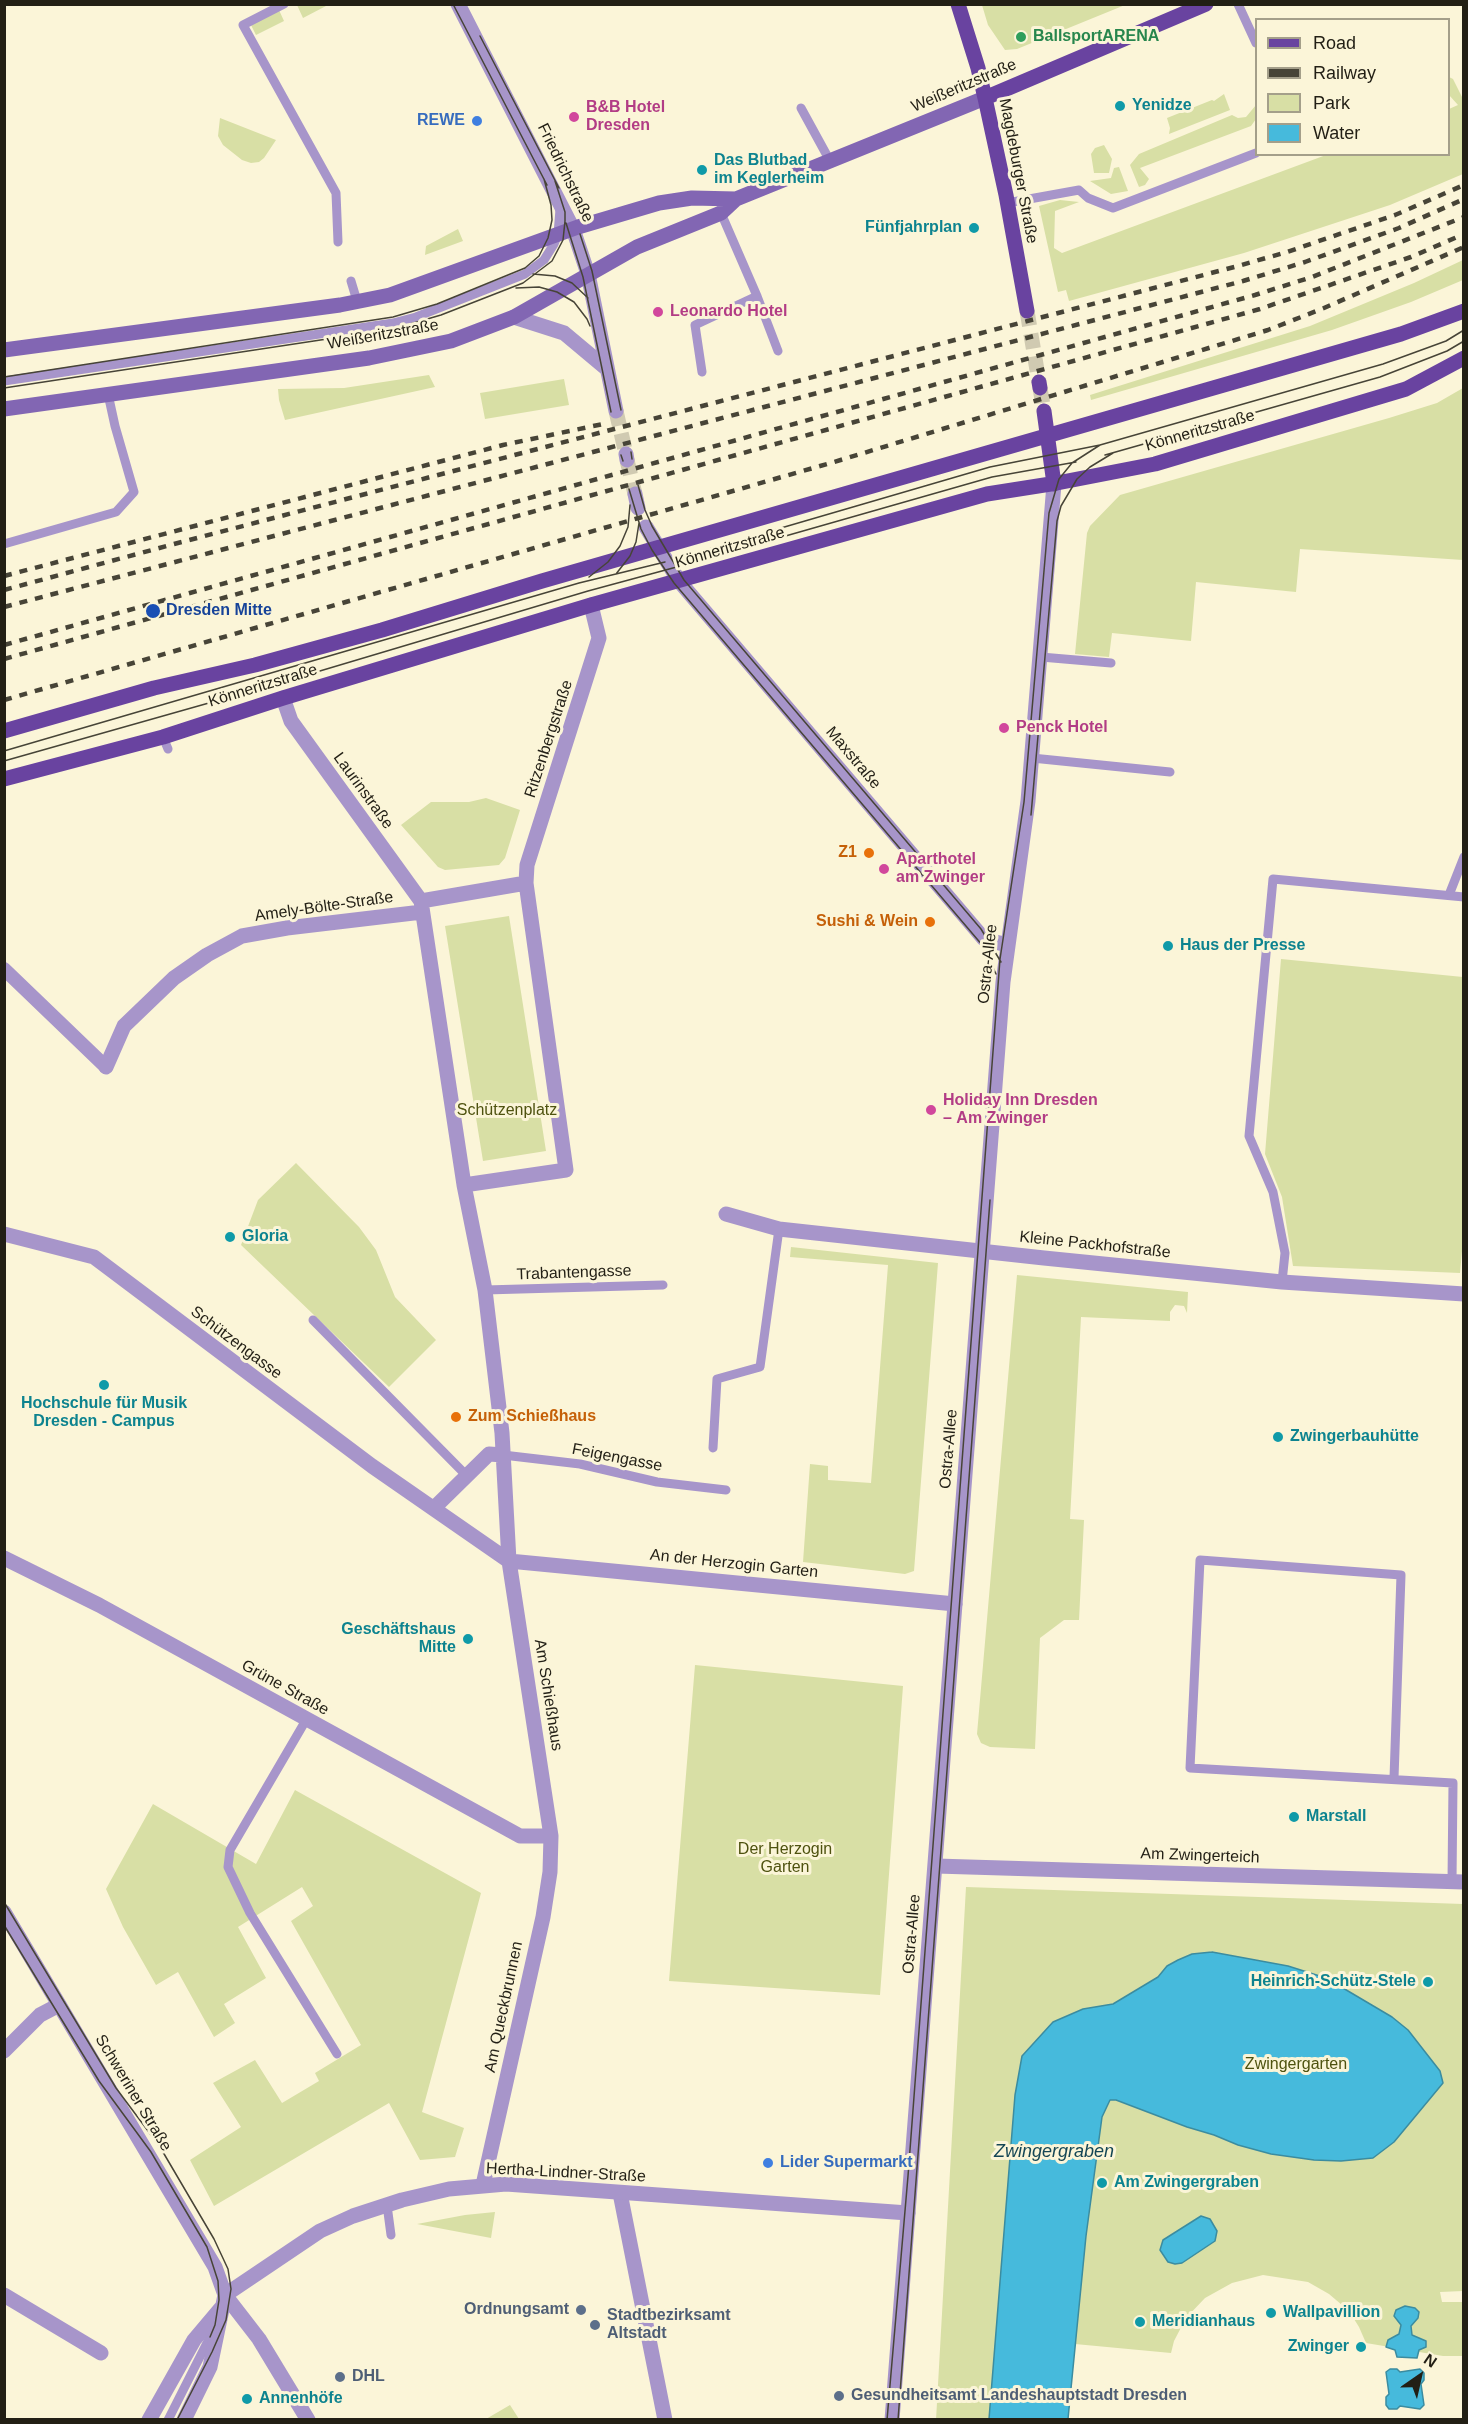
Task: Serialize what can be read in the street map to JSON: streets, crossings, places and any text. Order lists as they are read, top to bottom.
{
  "streets": {
    "main road": ["Weißeritzstraße", "Magdeburger Straße", "Könneritzstraße"],
    "street": [
      "Friedrichstraße",
      "Ritzenbergstraße",
      "Maxstraße",
      "Laurinstraße",
      "Amely-Bölte-Straße",
      "Ostra-Allee",
      "Kleine Packhofstraße",
      "Schützengasse",
      "An der Herzogin Garten",
      "Grüne Straße",
      "Am Schießhaus",
      "Am Zwingerteich",
      "Am Queckbrunnen",
      "Schweriner Straße",
      "Hertha-Lindner-Straße"
    ],
    "lane": ["Trabantengasse", "Feigengasse"]
  },
  "crossings": [
    ["Weißeritzstraße", "Magdeburger Straße"],
    ["Weißeritzstraße", "Friedrichstraße"],
    ["Könneritzstraße", "Ritzenbergstraße"],
    ["Könneritzstraße", "Maxstraße"],
    ["Könneritzstraße", "Laurinstraße"],
    ["Könneritzstraße", "Ostra-Allee"],
    ["Maxstraße", "Ostra-Allee"],
    ["Laurinstraße", "Amely-Bölte-Straße"],
    ["Ostra-Allee", "Kleine Packhofstraße"],
    ["Ostra-Allee", "An der Herzogin Garten"],
    ["Ostra-Allee", "Am Zwingerteich"],
    ["Ostra-Allee", "Hertha-Lindner-Straße"],
    ["Trabantengasse", "Am Schießhaus"],
    ["Feigengasse", "Am Schießhaus"],
    ["An der Herzogin Garten", "Am Schießhaus"],
    ["Grüne Straße", "Am Schießhaus"],
    ["Grüne Straße", "Am Queckbrunnen"],
    ["Am Schießhaus", "Am Queckbrunnen"],
    ["Am Queckbrunnen", "Hertha-Lindner-Straße"],
    ["Schweriner Straße", "Hertha-Lindner-Straße"]
  ],
  "water": ["Zwingergraben"],
  "parks": ["Schützenplatz", "Der Herzogin Garten", "Zwingergarten"],
  "places": [
    "BallsportARENA",
    "Yenidze",
    "B&B Hotel Dresden",
    "REWE",
    "Das Blutbad im Keglerheim",
    "Fünfjahrplan",
    "Leonardo Hotel",
    "Dresden Mitte",
    "Penck Hotel",
    "Z1",
    "Aparthotel am Zwinger",
    "Sushi & Wein",
    "Haus der Presse",
    "Holiday Inn Dresden – Am Zwinger",
    "Gloria",
    "Hochschule für Musik Dresden - Campus",
    "Zum Schießhaus",
    "Zwingerbauhütte",
    "Geschäftshaus Mitte",
    "Marstall",
    "Heinrich-Schütz-Stele",
    "Lider Supermarkt",
    "Am Zwingergraben",
    "Ordnungsamt",
    "Wallpavillion",
    "Meridianhaus",
    "Stadtbezirksamt Altstadt",
    "Zwinger",
    "DHL",
    "Gesundheitsamt Landeshauptstadt Dresden",
    "Annenhöfe"
  ],
  "legend": [
    "Road",
    "Railway",
    "Park",
    "Water"
  ],
  "north": "top right"
}
